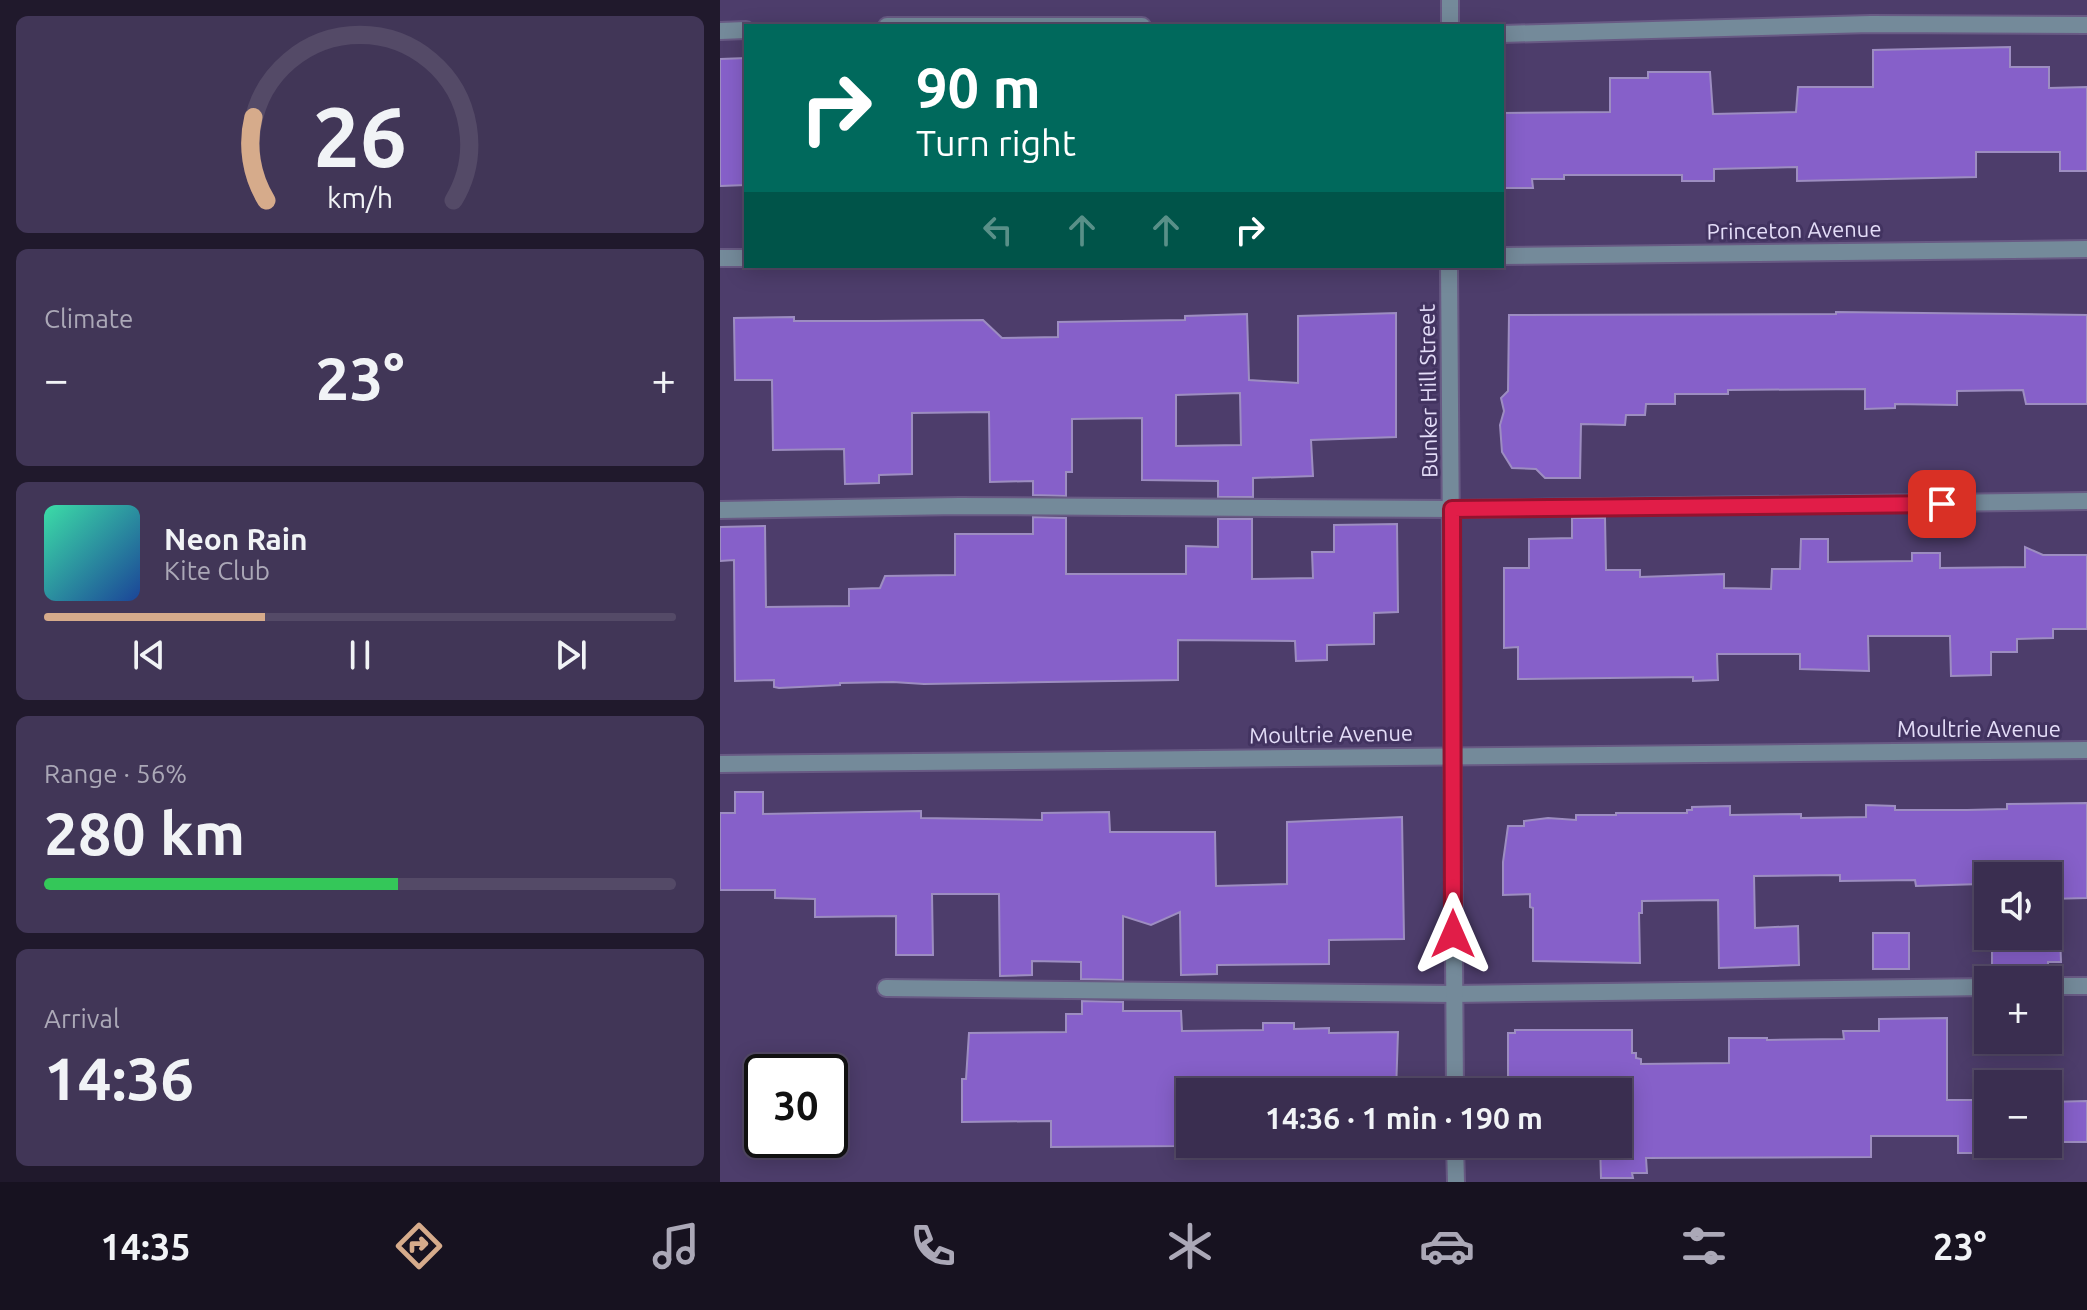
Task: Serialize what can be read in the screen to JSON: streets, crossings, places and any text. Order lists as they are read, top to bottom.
{
  "streets": {
    "street": ["Princeton Avenue", "Bunker Hill Street", "Moultrie Avenue"]
  },
  "crossings": [
    ["Bunker Hill Street", "Moultrie Avenue"]
  ],
  "page": {
    "turn": ["90 m", "Turn right"],
    "tile": [
      "Climate",
      ["Range · 56%", "280 km"],
      ["Arrival", "14:36"]
    ],
    "heat": ["−", "23°", "+"],
    "song": ["Neon Rain", "Kite Club"],
    "map_buttons": ["+", "−"],
    "limit": "30",
    "trip": "14:36 · 1 min · 190 m",
    "tabs": ["14:35", "23°"],
    "gauge": ["26", "km/h"]
  }
}
